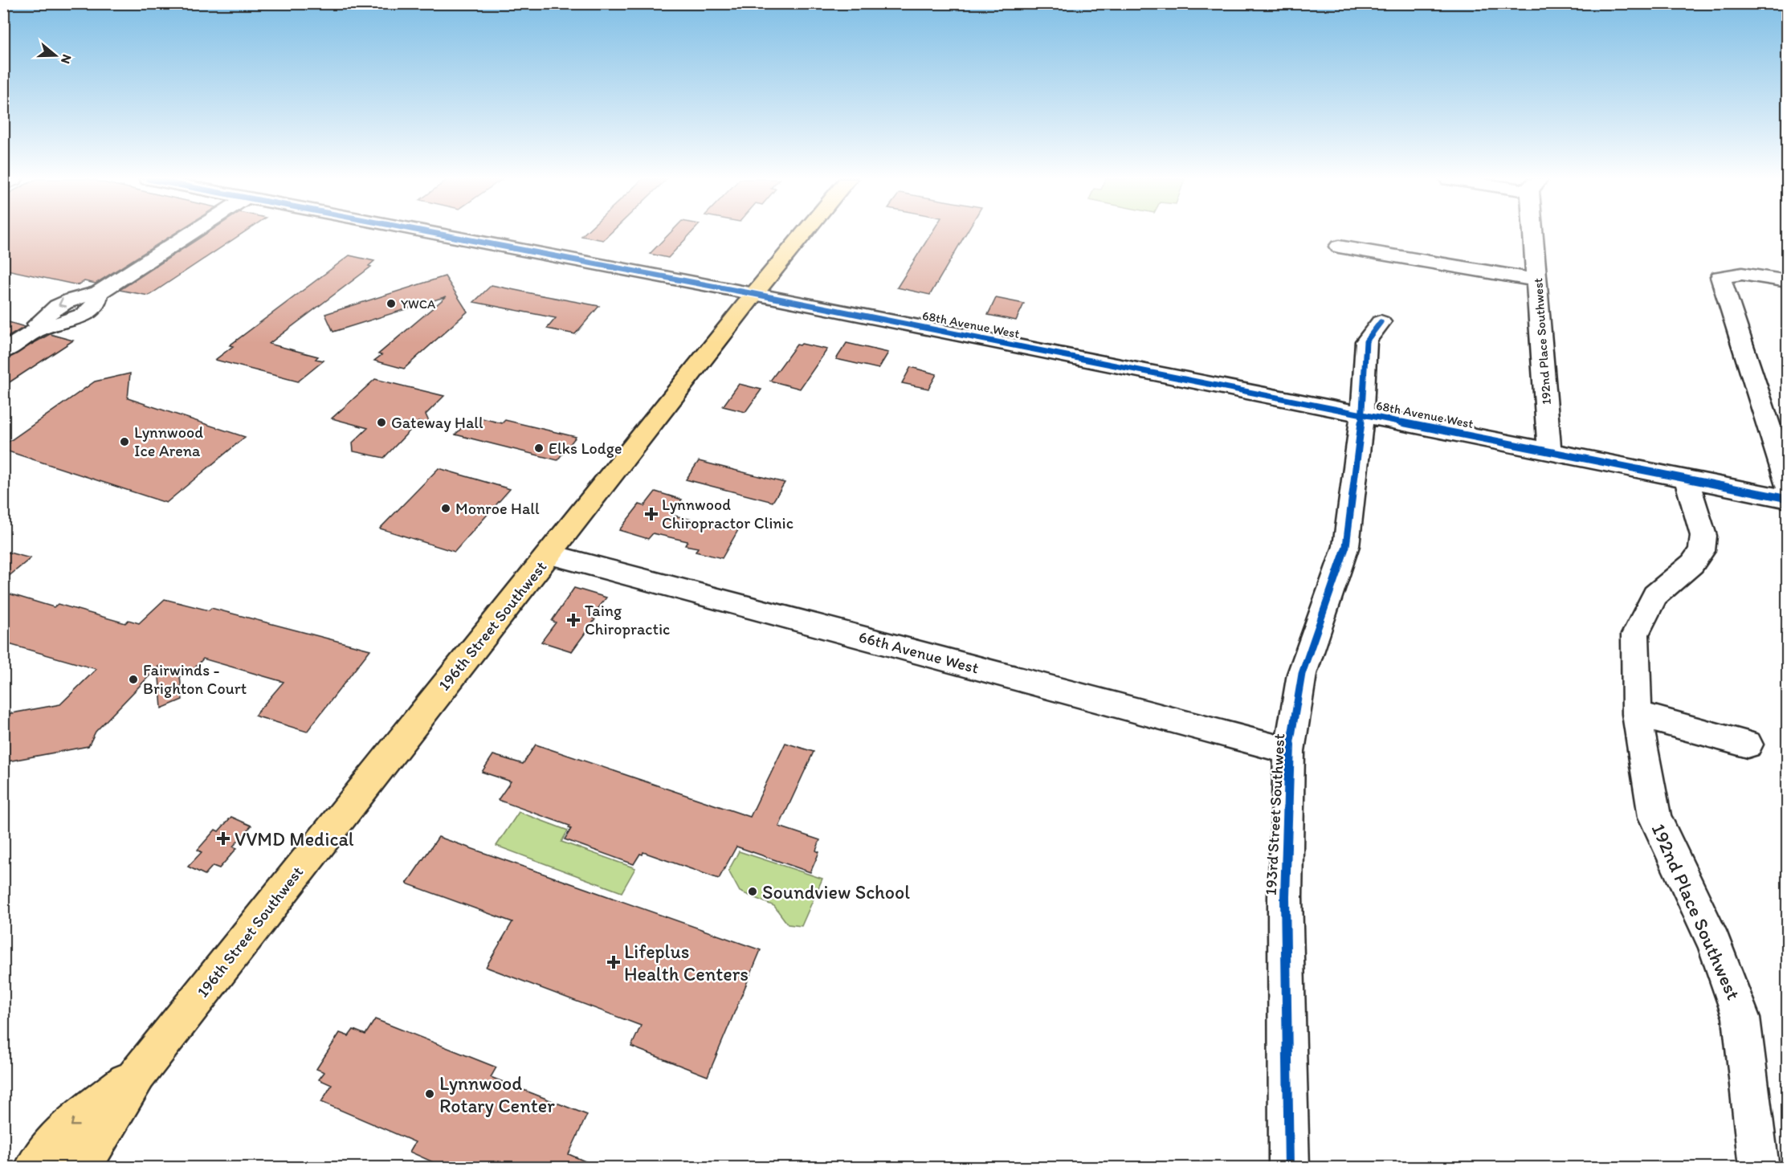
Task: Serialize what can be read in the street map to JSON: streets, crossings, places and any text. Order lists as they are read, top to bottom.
{
  "streets": {
    "main road": ["196th Street Southwest"],
    "street": [
      "68th Avenue West",
      "192nd Place Southwest",
      "66th Avenue West",
      "193rd Street Southwest"
    ]
  },
  "crossings": [
    ["68th Avenue West", "192nd Place Southwest"],
    ["68th Avenue West", "196th Street Southwest"],
    ["68th Avenue West", "193rd Street Southwest"],
    ["196th Street Southwest", "66th Avenue West"],
    ["66th Avenue West", "193rd Street Southwest"]
  ],
  "places": {
    "other": [
      "YWCA",
      "Gateway Hall",
      "Lynnwood Ice Arena",
      "Elks Lodge",
      "Monroe Hall",
      "Fairwinds - Brighton Court",
      "Soundview School",
      "Lynnwood Rotary Center"
    ],
    "health": [
      "Lynnwood Chiropractor Clinic",
      "Taing Chiropractic",
      "VVMD Medical",
      "Lifeplus Health Centers"
    ]
  },
  "north": "right"
}
